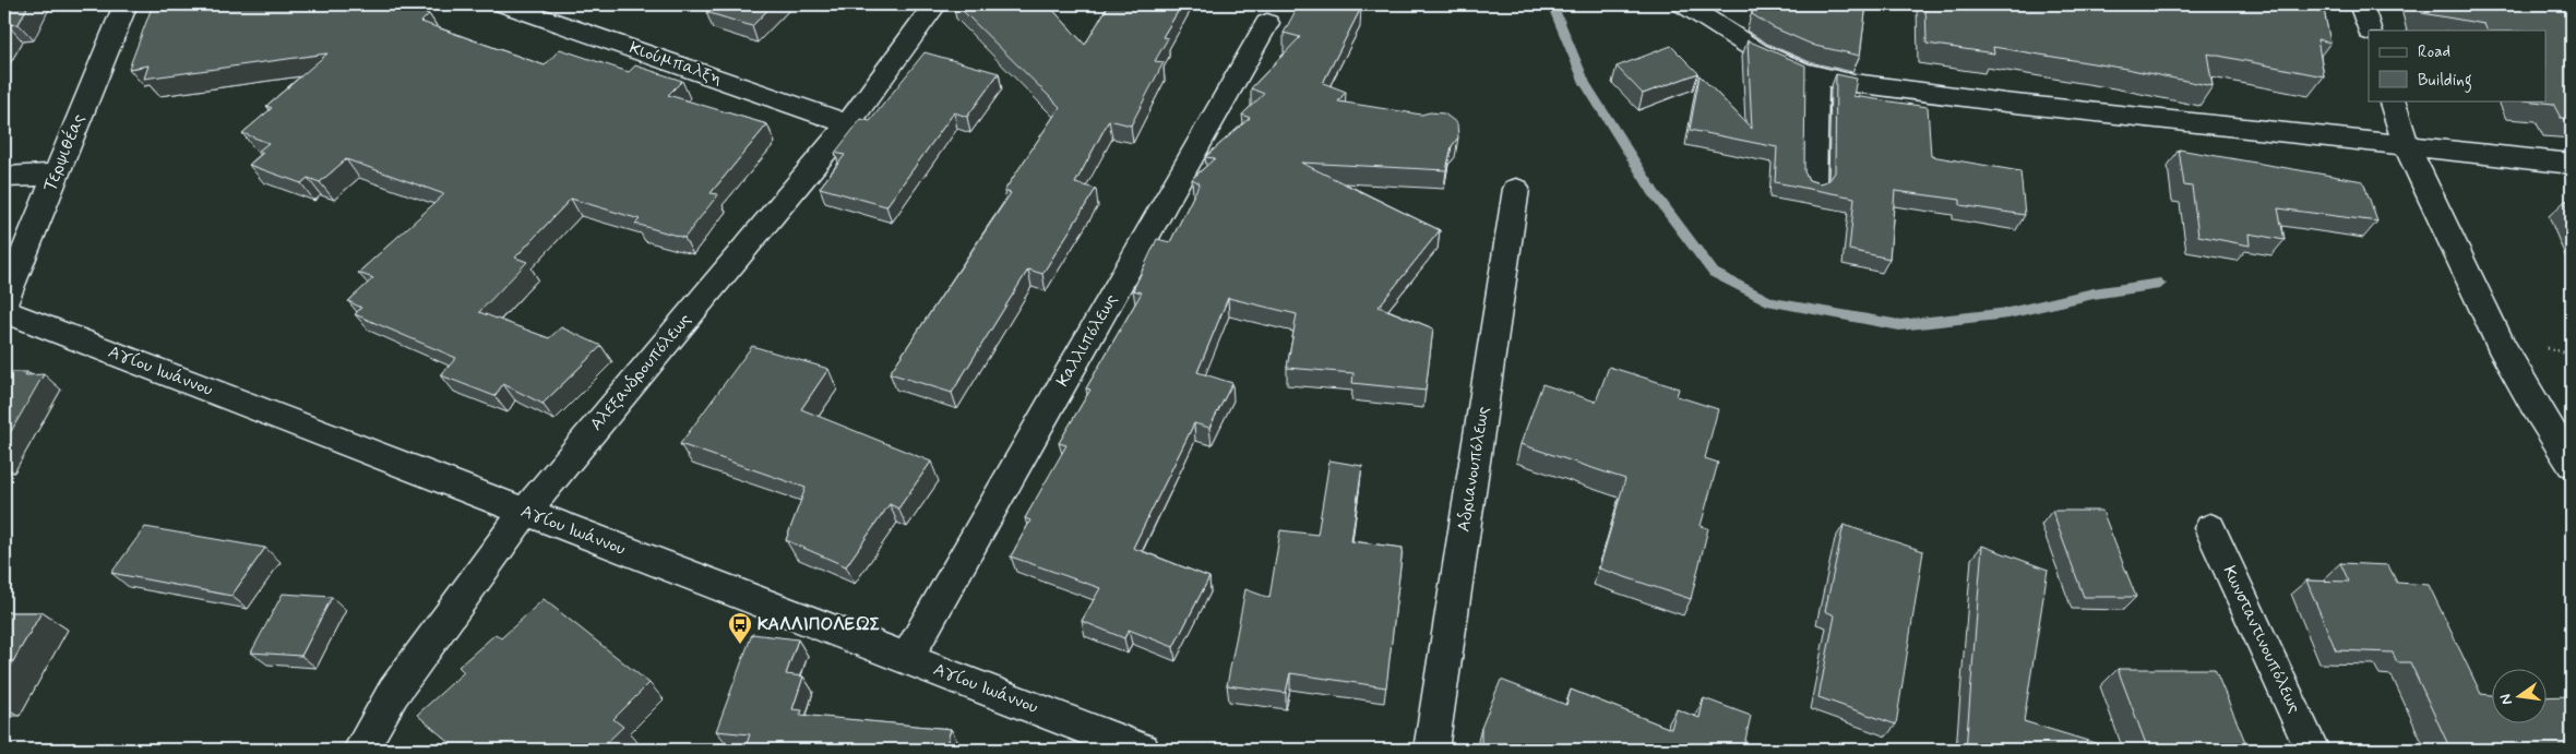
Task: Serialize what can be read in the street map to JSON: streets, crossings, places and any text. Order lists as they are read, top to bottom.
{
  "streets": {
    "street": [
      "Κιούμπαλξη",
      "Τερψιθέας",
      "Καλλιπόλεως",
      "Αγίου Ιωάννου",
      "Αλεξανδρουπόλεως",
      "Αδριανουπόλεως",
      "Κωνσταντινουπόλεως"
    ]
  },
  "crossings": [
    ["Κιούμπαλξη", "Αλεξανδρουπόλεως"],
    ["Καλλιπόλεως", "Αγίου Ιωάννου"],
    ["Αγίου Ιωάννου", "Αλεξανδρουπόλεως"]
  ],
  "places": {
    "bus stop": ["ΚΑΛΛΙΠΟΛΕΩΣ"]
  },
  "legend": ["Road", "Building"],
  "north": "left"
}
